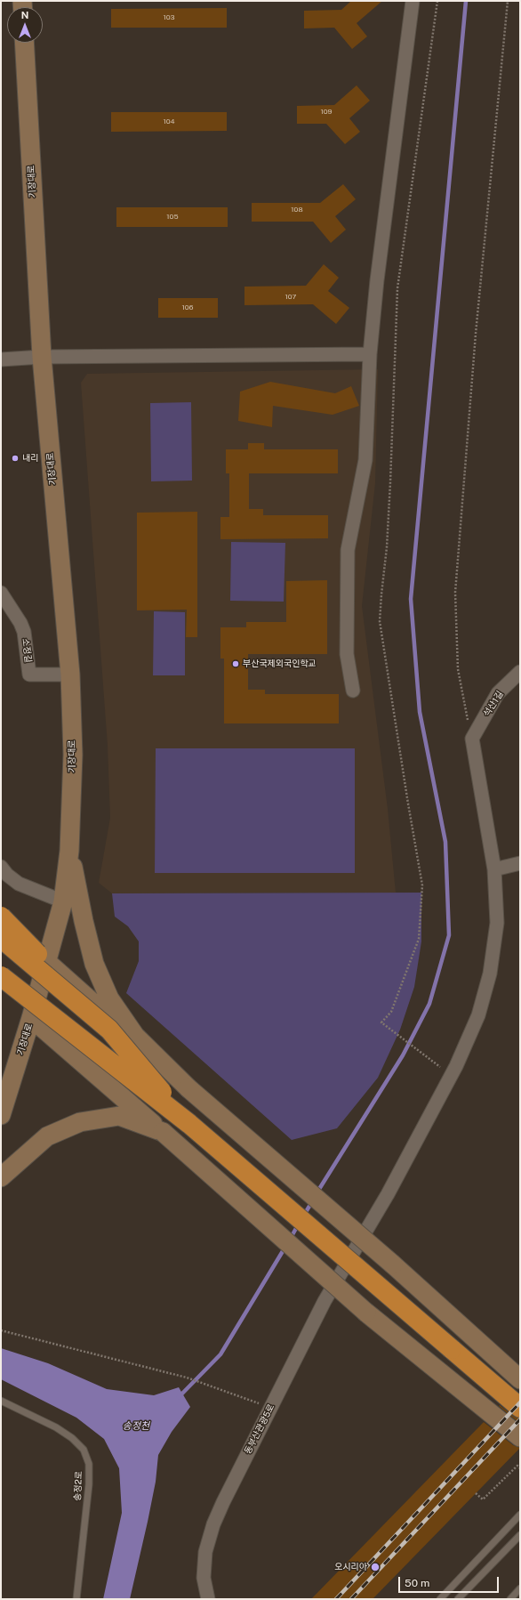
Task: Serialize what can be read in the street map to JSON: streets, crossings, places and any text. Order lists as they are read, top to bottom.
{
  "streets": {
    "main road": ["기장대로"],
    "street": ["소정길", "석산1길", "동부산관광5로"],
    "lane": ["송정2로"]
  },
  "crossings": [
    ["기장대로", "소정길"],
    ["석산1길", "동부산관광5로"]
  ],
  "water": ["송정천"],
  "places": ["내리", "부산국제외국인학교", "오시리아"],
  "house_numbers": [
    "103",
    "109",
    "104",
    "108",
    "105",
    "107",
    "106"
  ],
  "scale_bar": "50 m",
  "north": "top"
}
